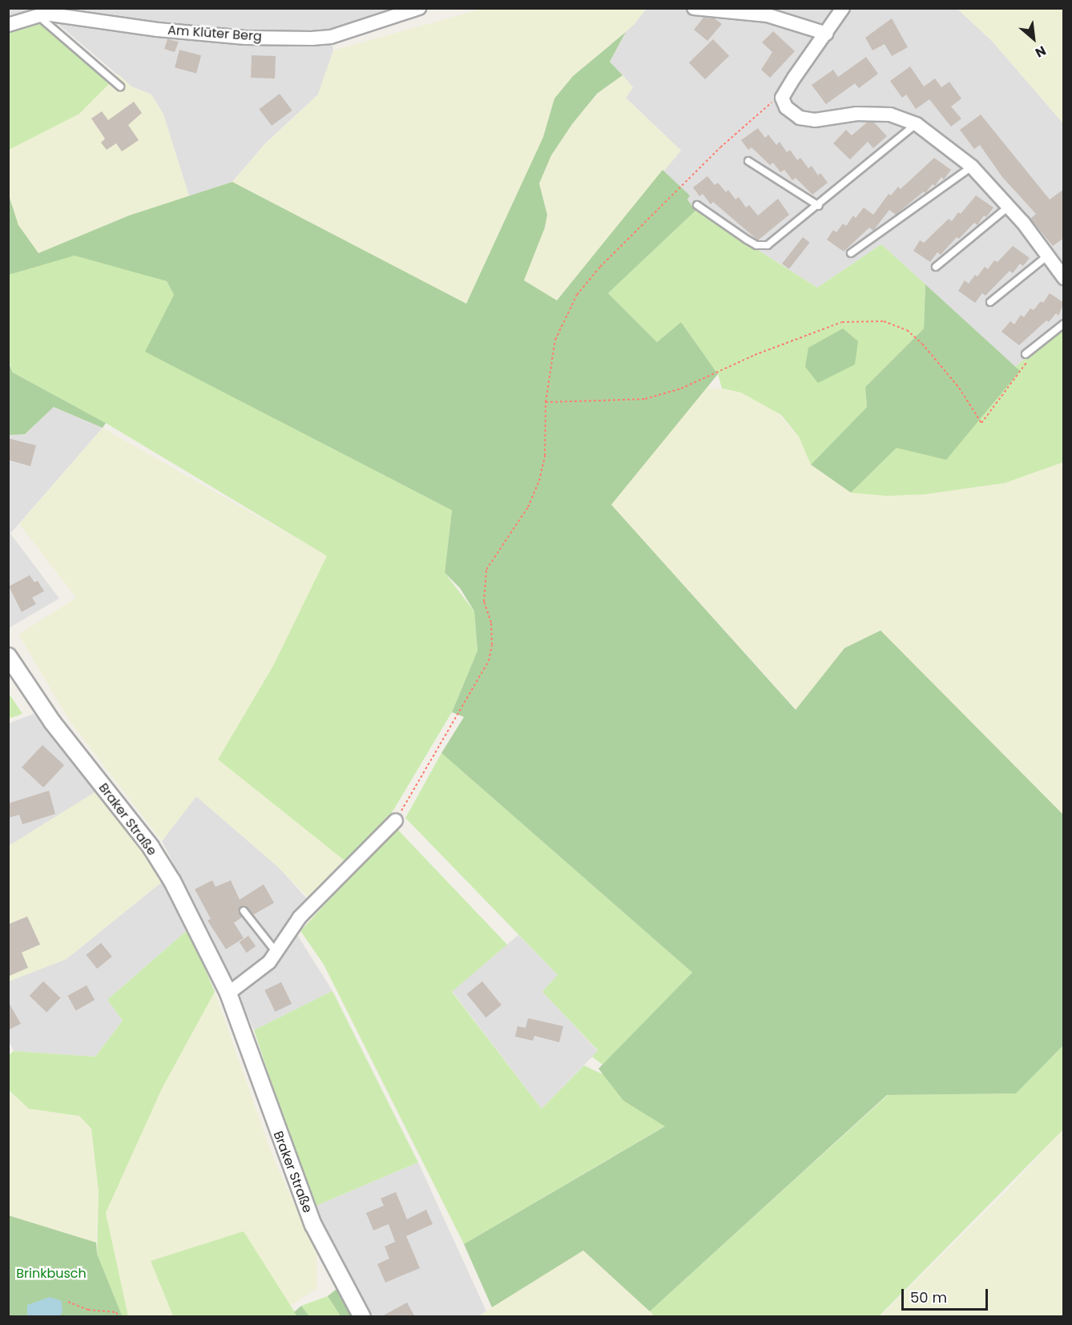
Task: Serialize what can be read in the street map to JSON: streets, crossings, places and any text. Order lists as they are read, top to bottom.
{
  "streets": {
    "street": ["Am Klüter Berg", "Braker Straße"]
  },
  "parks": ["Brinkbusch"],
  "scale_bar": "50 m",
  "north": "bottom right"
}
